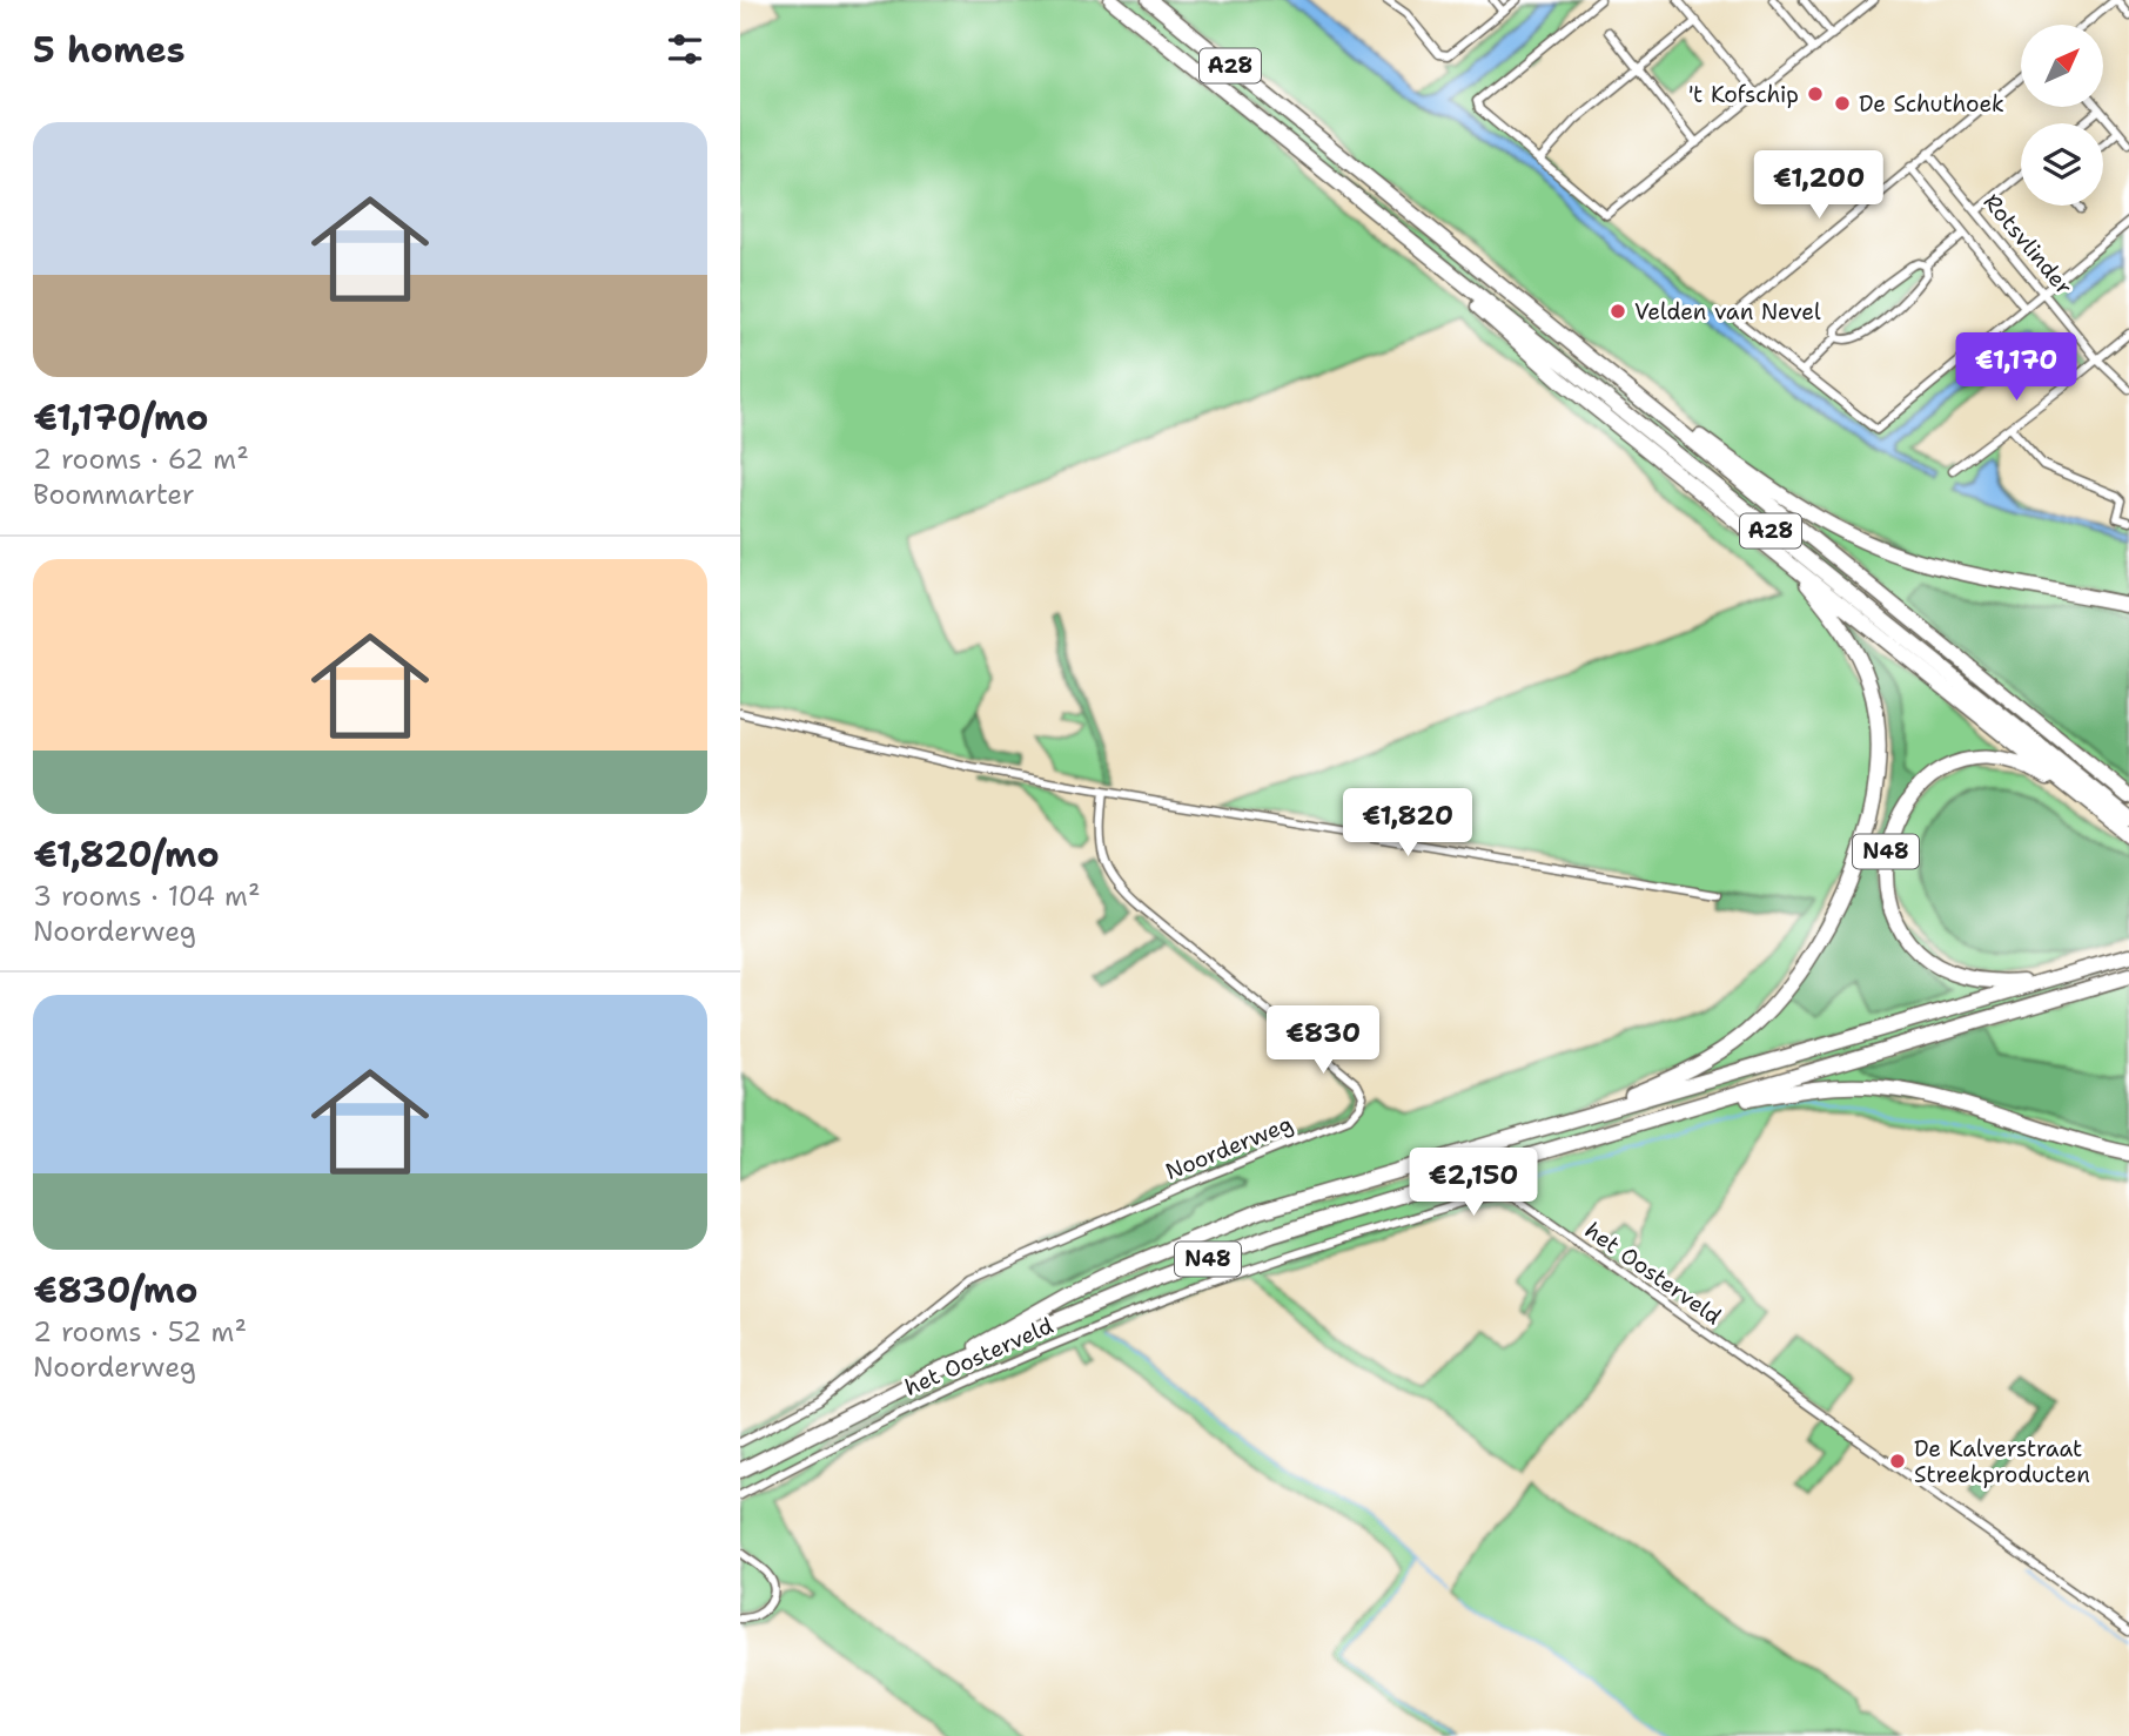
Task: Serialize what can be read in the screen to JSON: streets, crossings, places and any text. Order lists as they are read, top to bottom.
{
  "streets": {
    "highway": ["A28", "N48"],
    "street": ["Rotsvlinder", "Noorderweg", "het Oosterveld"]
  },
  "crossings": [
    ["A28", "N48"]
  ],
  "places": [
    "'t Kofschip",
    "De Schuthoek",
    "Velden van Nevel",
    "De Kalverstraat Streekproducten"
  ],
  "north": "top right",
  "page": {
    "heading": "5 homes",
    "list": [
      {
        "name": "€1,170/mo",
        "note": "2 rooms · 62 m² · Boommarter"
      },
      {
        "name": "€1,820/mo",
        "note": "3 rooms · 104 m² · Noorderweg"
      },
      {
        "name": "€830/mo",
        "note": "2 rooms · 52 m² · Noorderweg"
      }
    ],
    "price": [
      "€1,200",
      "€1,170",
      "€1,820",
      "€830",
      "€2,150"
    ]
  }
}
